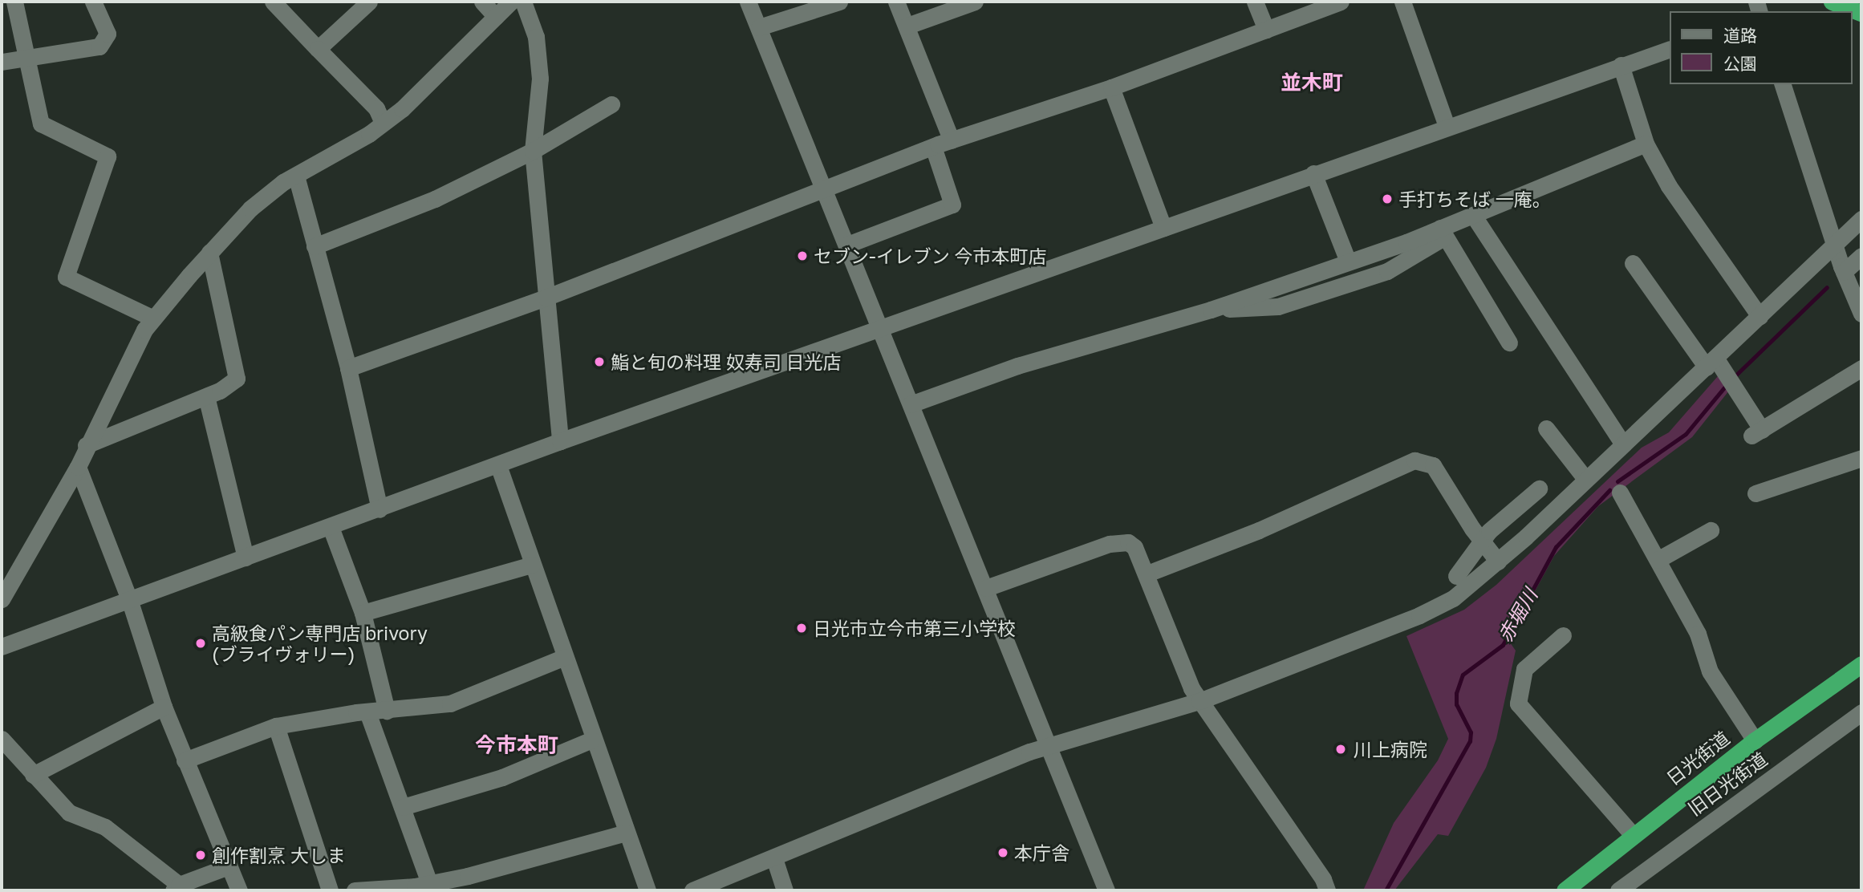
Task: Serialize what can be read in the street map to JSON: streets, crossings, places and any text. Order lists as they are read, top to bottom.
{
  "streets": {
    "highway": ["日光街道"],
    "street": ["旧日光街道"]
  },
  "districts": ["並木町", "今市本町"],
  "water": ["赤堀川"],
  "places": [
    "手打ちそば 一庵。",
    "セブン-イレブン 今市本町店",
    "鮨と旬の料理 奴寿司 日光店",
    "日光市立今市第三小学校",
    "高級食パン専門店 brivory (ブライヴォリー)",
    "川上病院",
    "本庁舎",
    "創作割烹 大しま"
  ],
  "legend": ["道路", "公園"]
}
